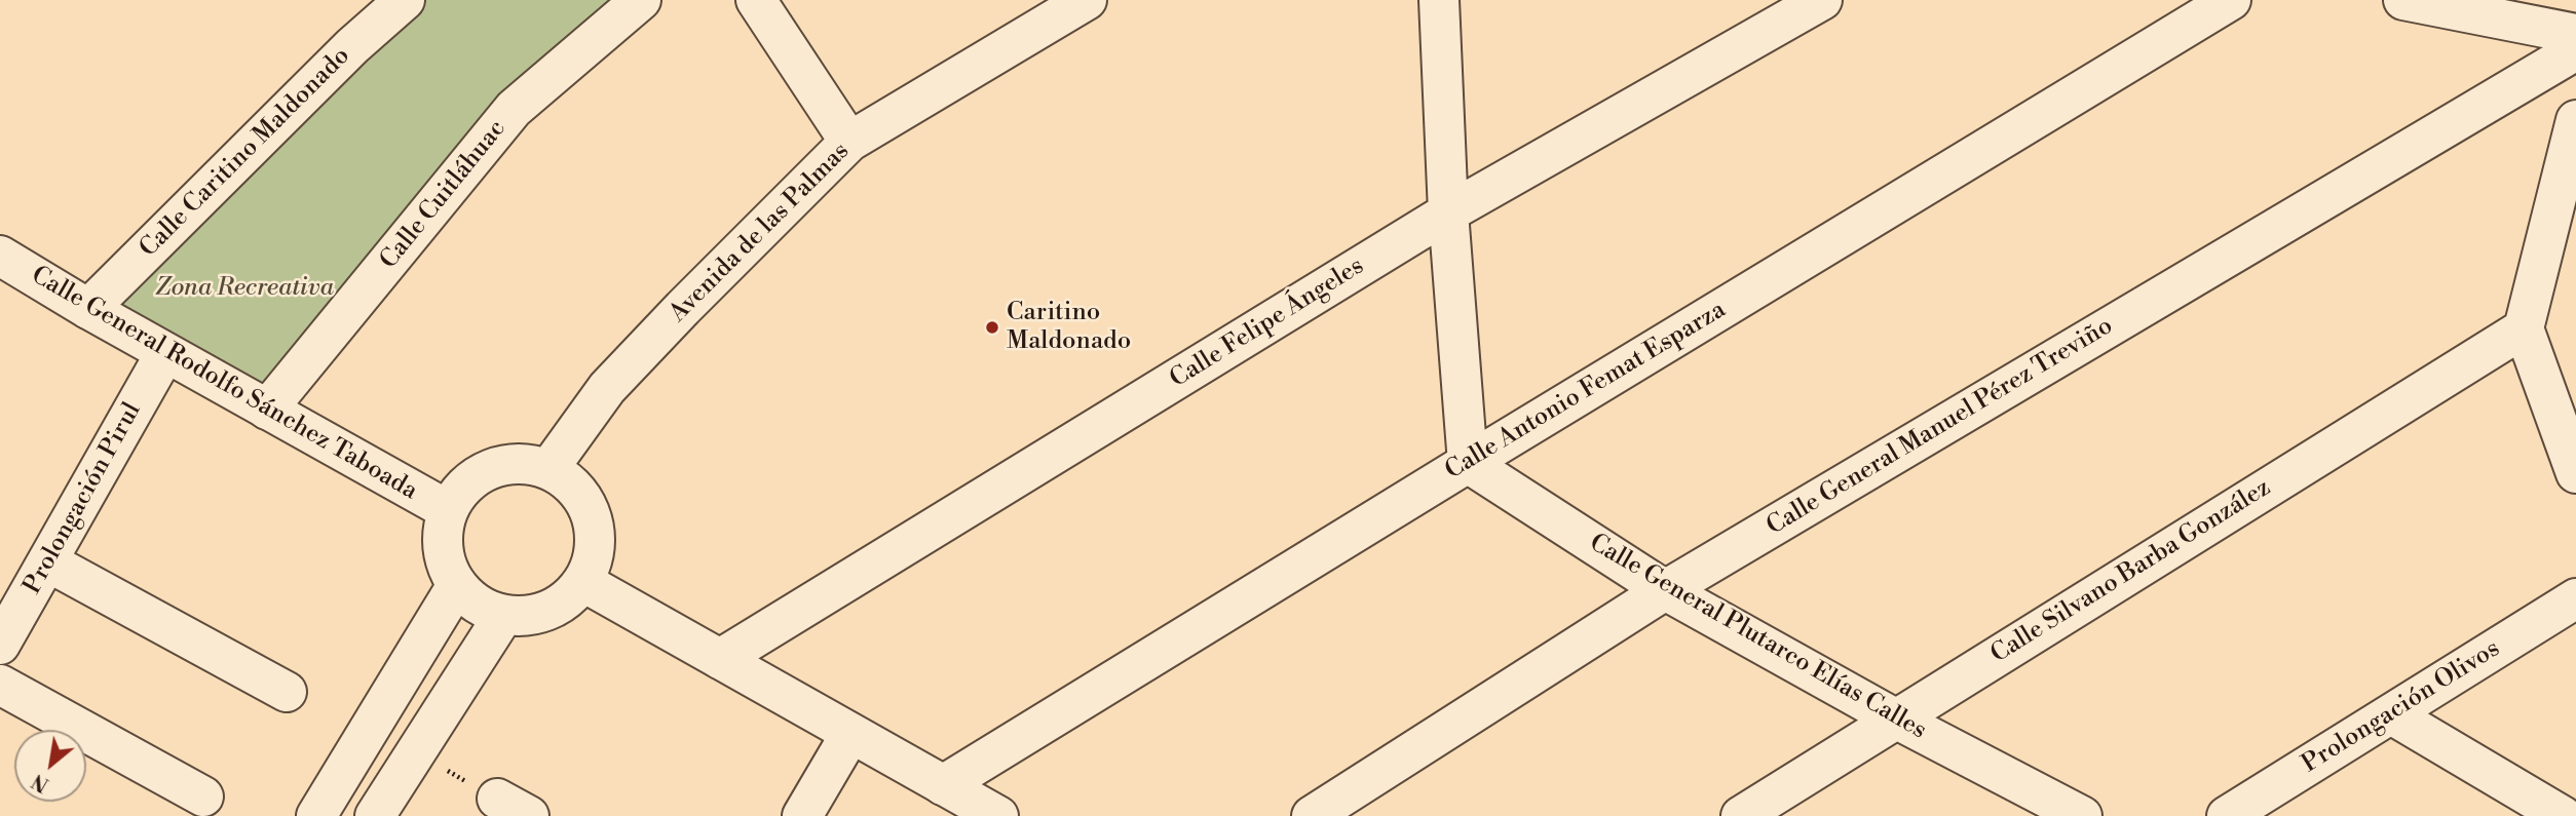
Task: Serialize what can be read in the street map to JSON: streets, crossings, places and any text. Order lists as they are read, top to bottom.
{
  "streets": {
    "street": [
      "Calle Caritino Maldonado",
      "Calle Cuitláhuac",
      "Avenida de las Palmas",
      "Calle Felipe Ángeles",
      "Calle General Rodolfo Sánchez Taboada",
      "Calle Antonio Femat Esparza",
      "Calle General Manuel Pérez Treviño",
      "Prolongación Pirul",
      "Calle Silvano Barba González",
      "Calle General Plutarco Elías Calles",
      "Prolongación Olivos"
    ]
  },
  "crossings": [
    ["Calle Caritino Maldonado", "Calle General Rodolfo Sánchez Taboada"],
    ["Calle Cuitláhuac", "Calle General Rodolfo Sánchez Taboada"],
    ["Avenida de las Palmas", "Calle General Rodolfo Sánchez Taboada"],
    ["Calle General Rodolfo Sánchez Taboada", "Prolongación Pirul"],
    ["Calle Antonio Femat Esparza", "Calle General Plutarco Elías Calles"],
    ["Calle General Manuel Pérez Treviño", "Calle General Plutarco Elías Calles"],
    ["Calle Silvano Barba González", "Calle General Plutarco Elías Calles"]
  ],
  "parks": ["Zona Recreativa"],
  "places": ["Caritino Maldonado"],
  "north": "bottom left"
}
